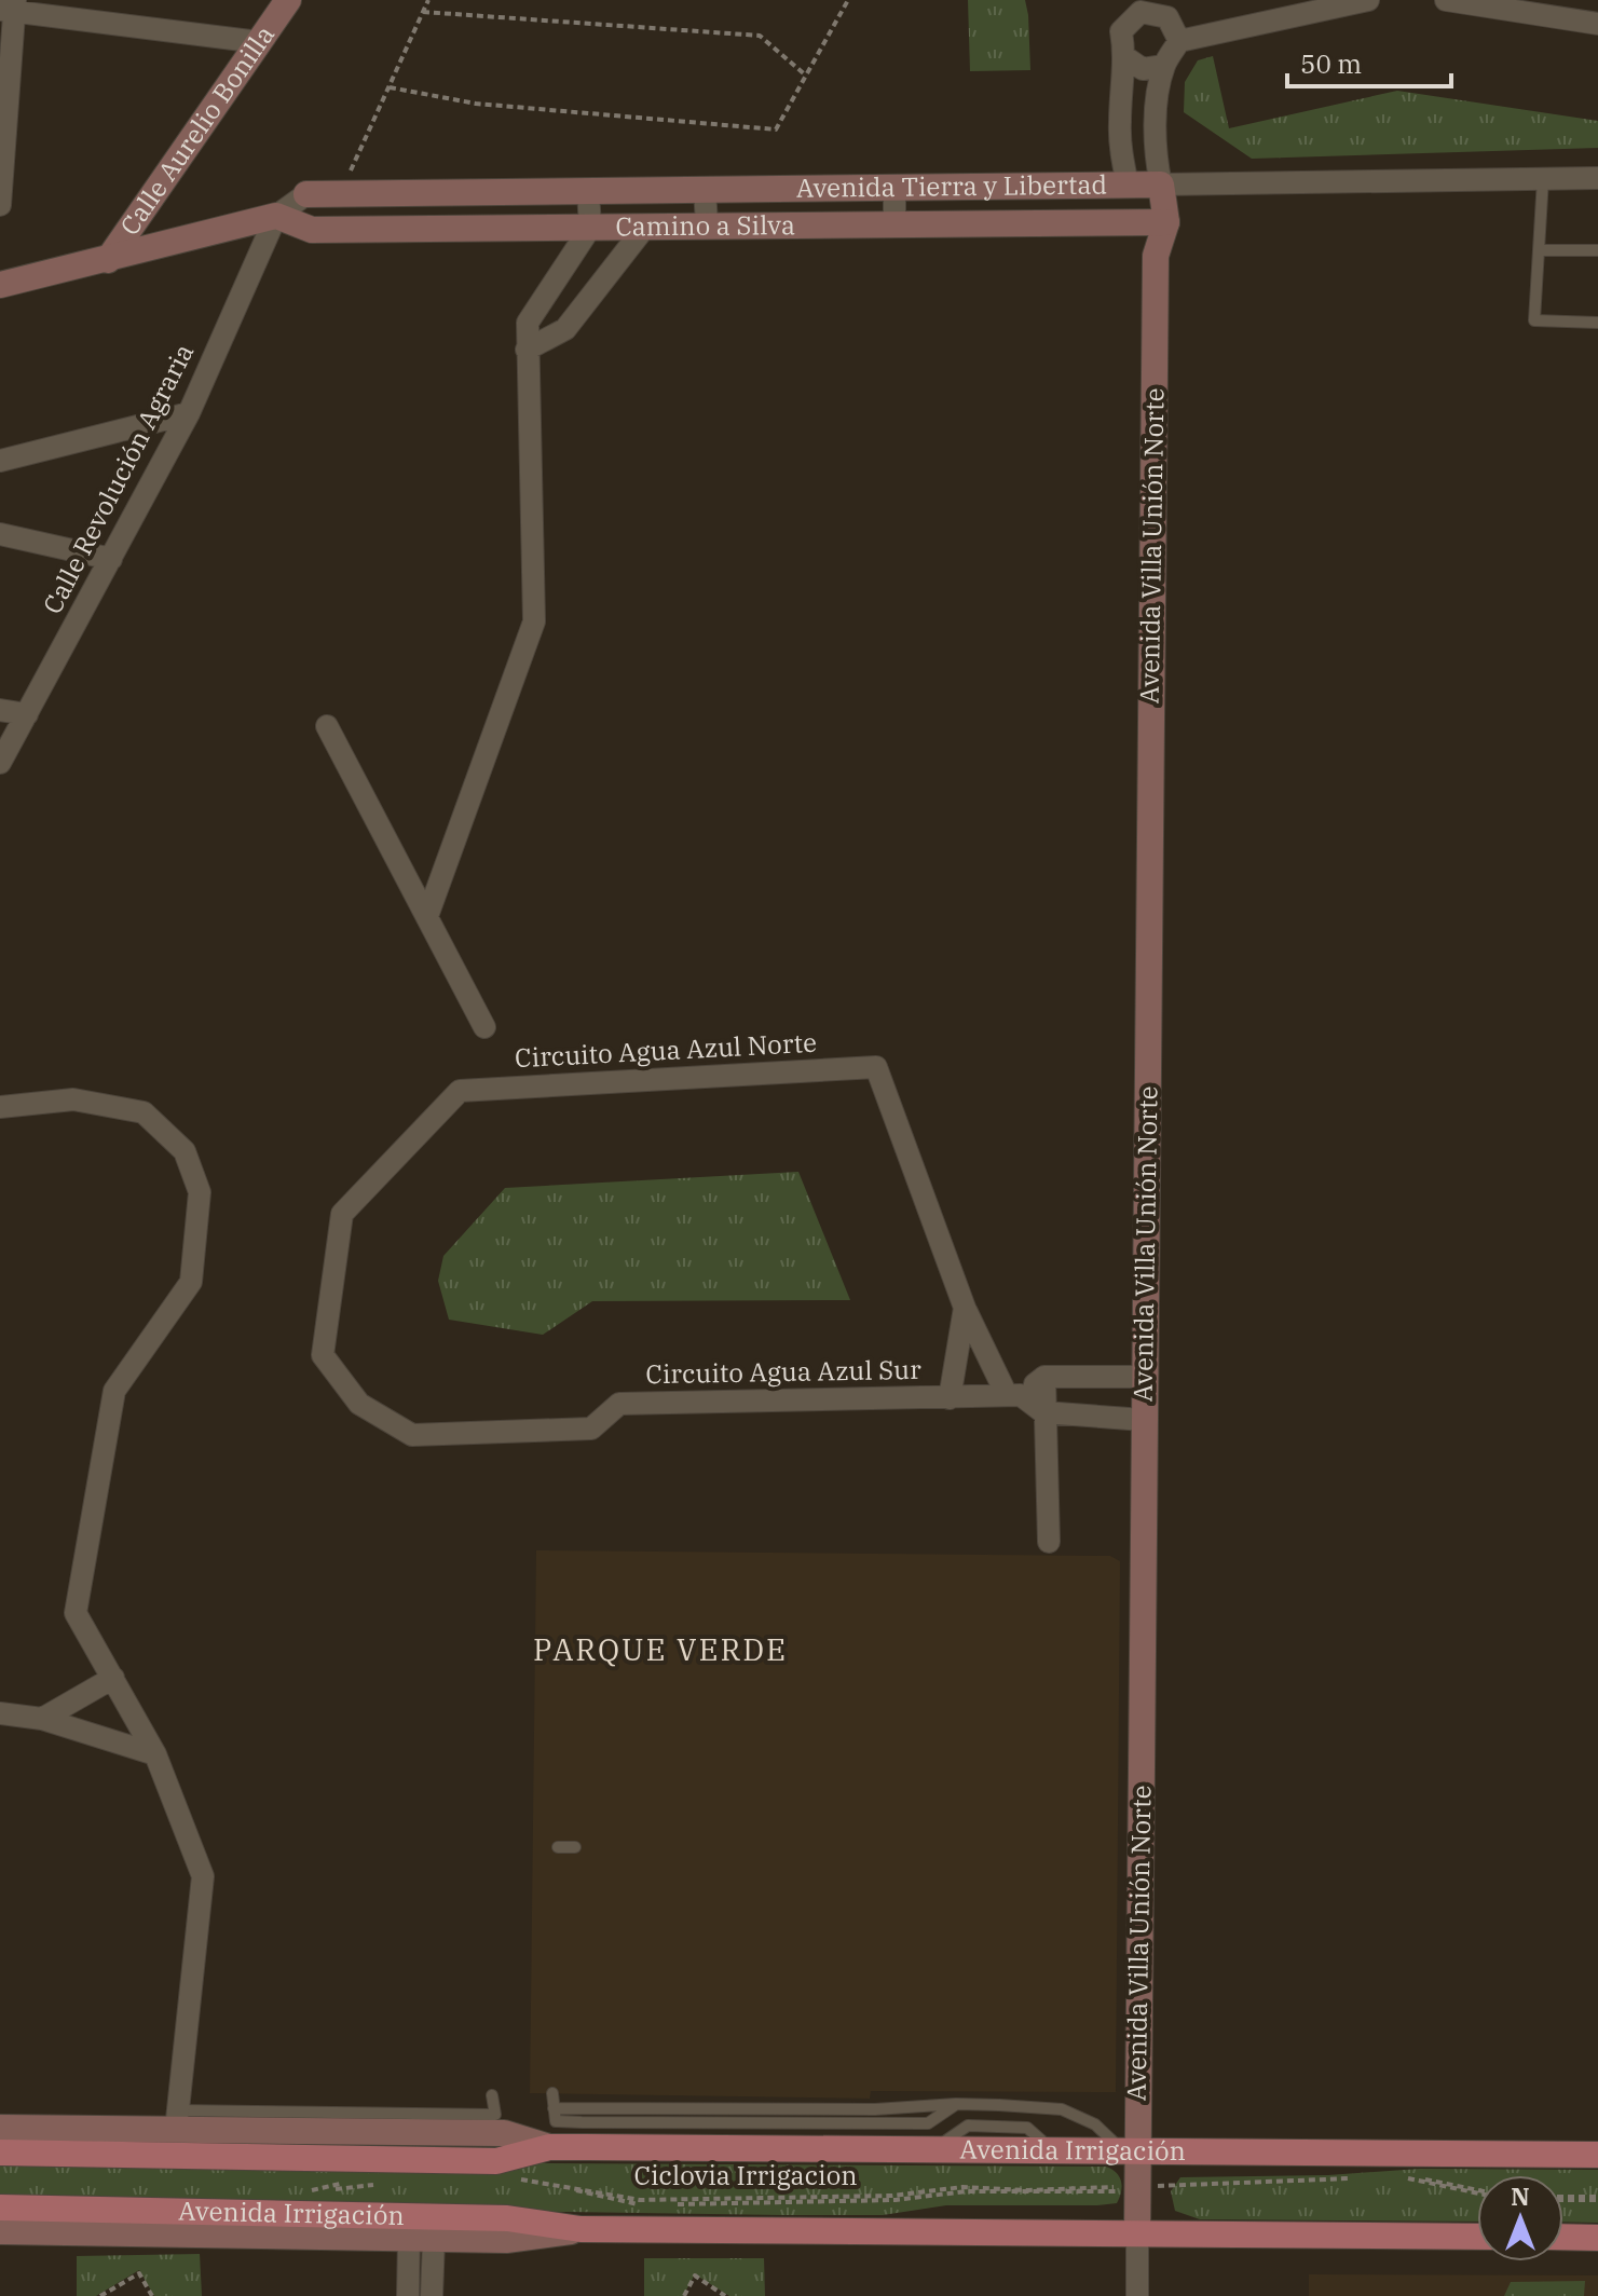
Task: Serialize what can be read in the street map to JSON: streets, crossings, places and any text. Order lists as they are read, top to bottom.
{
  "streets": {
    "main road": ["Avenida Irrigación"],
    "street": [
      "Calle Aurelio Bonilla",
      "Avenida Tierra y Libertad",
      "Camino a Silva",
      "Calle Revolución Agraria",
      "Avenida Villa Unión Norte",
      "Circuito Agua Azul Norte",
      "Circuito Agua Azul Sur"
    ],
    "path": ["Ciclovia Irrigacion"]
  },
  "crossings": [
    ["Avenida Tierra y Libertad", "Avenida Villa Unión Norte"],
    ["Camino a Silva", "Calle Revolución Agraria"],
    ["Camino a Silva", "Avenida Villa Unión Norte"],
    ["Avenida Villa Unión Norte", "Avenida Irrigación"],
    ["Avenida Villa Unión Norte", "Ciclovia Irrigacion"],
    ["Circuito Agua Azul Norte", "Circuito Agua Azul Sur"]
  ],
  "districts": ["PARQUE VERDE"],
  "scale_bar": "50 m",
  "north": "top"
}
